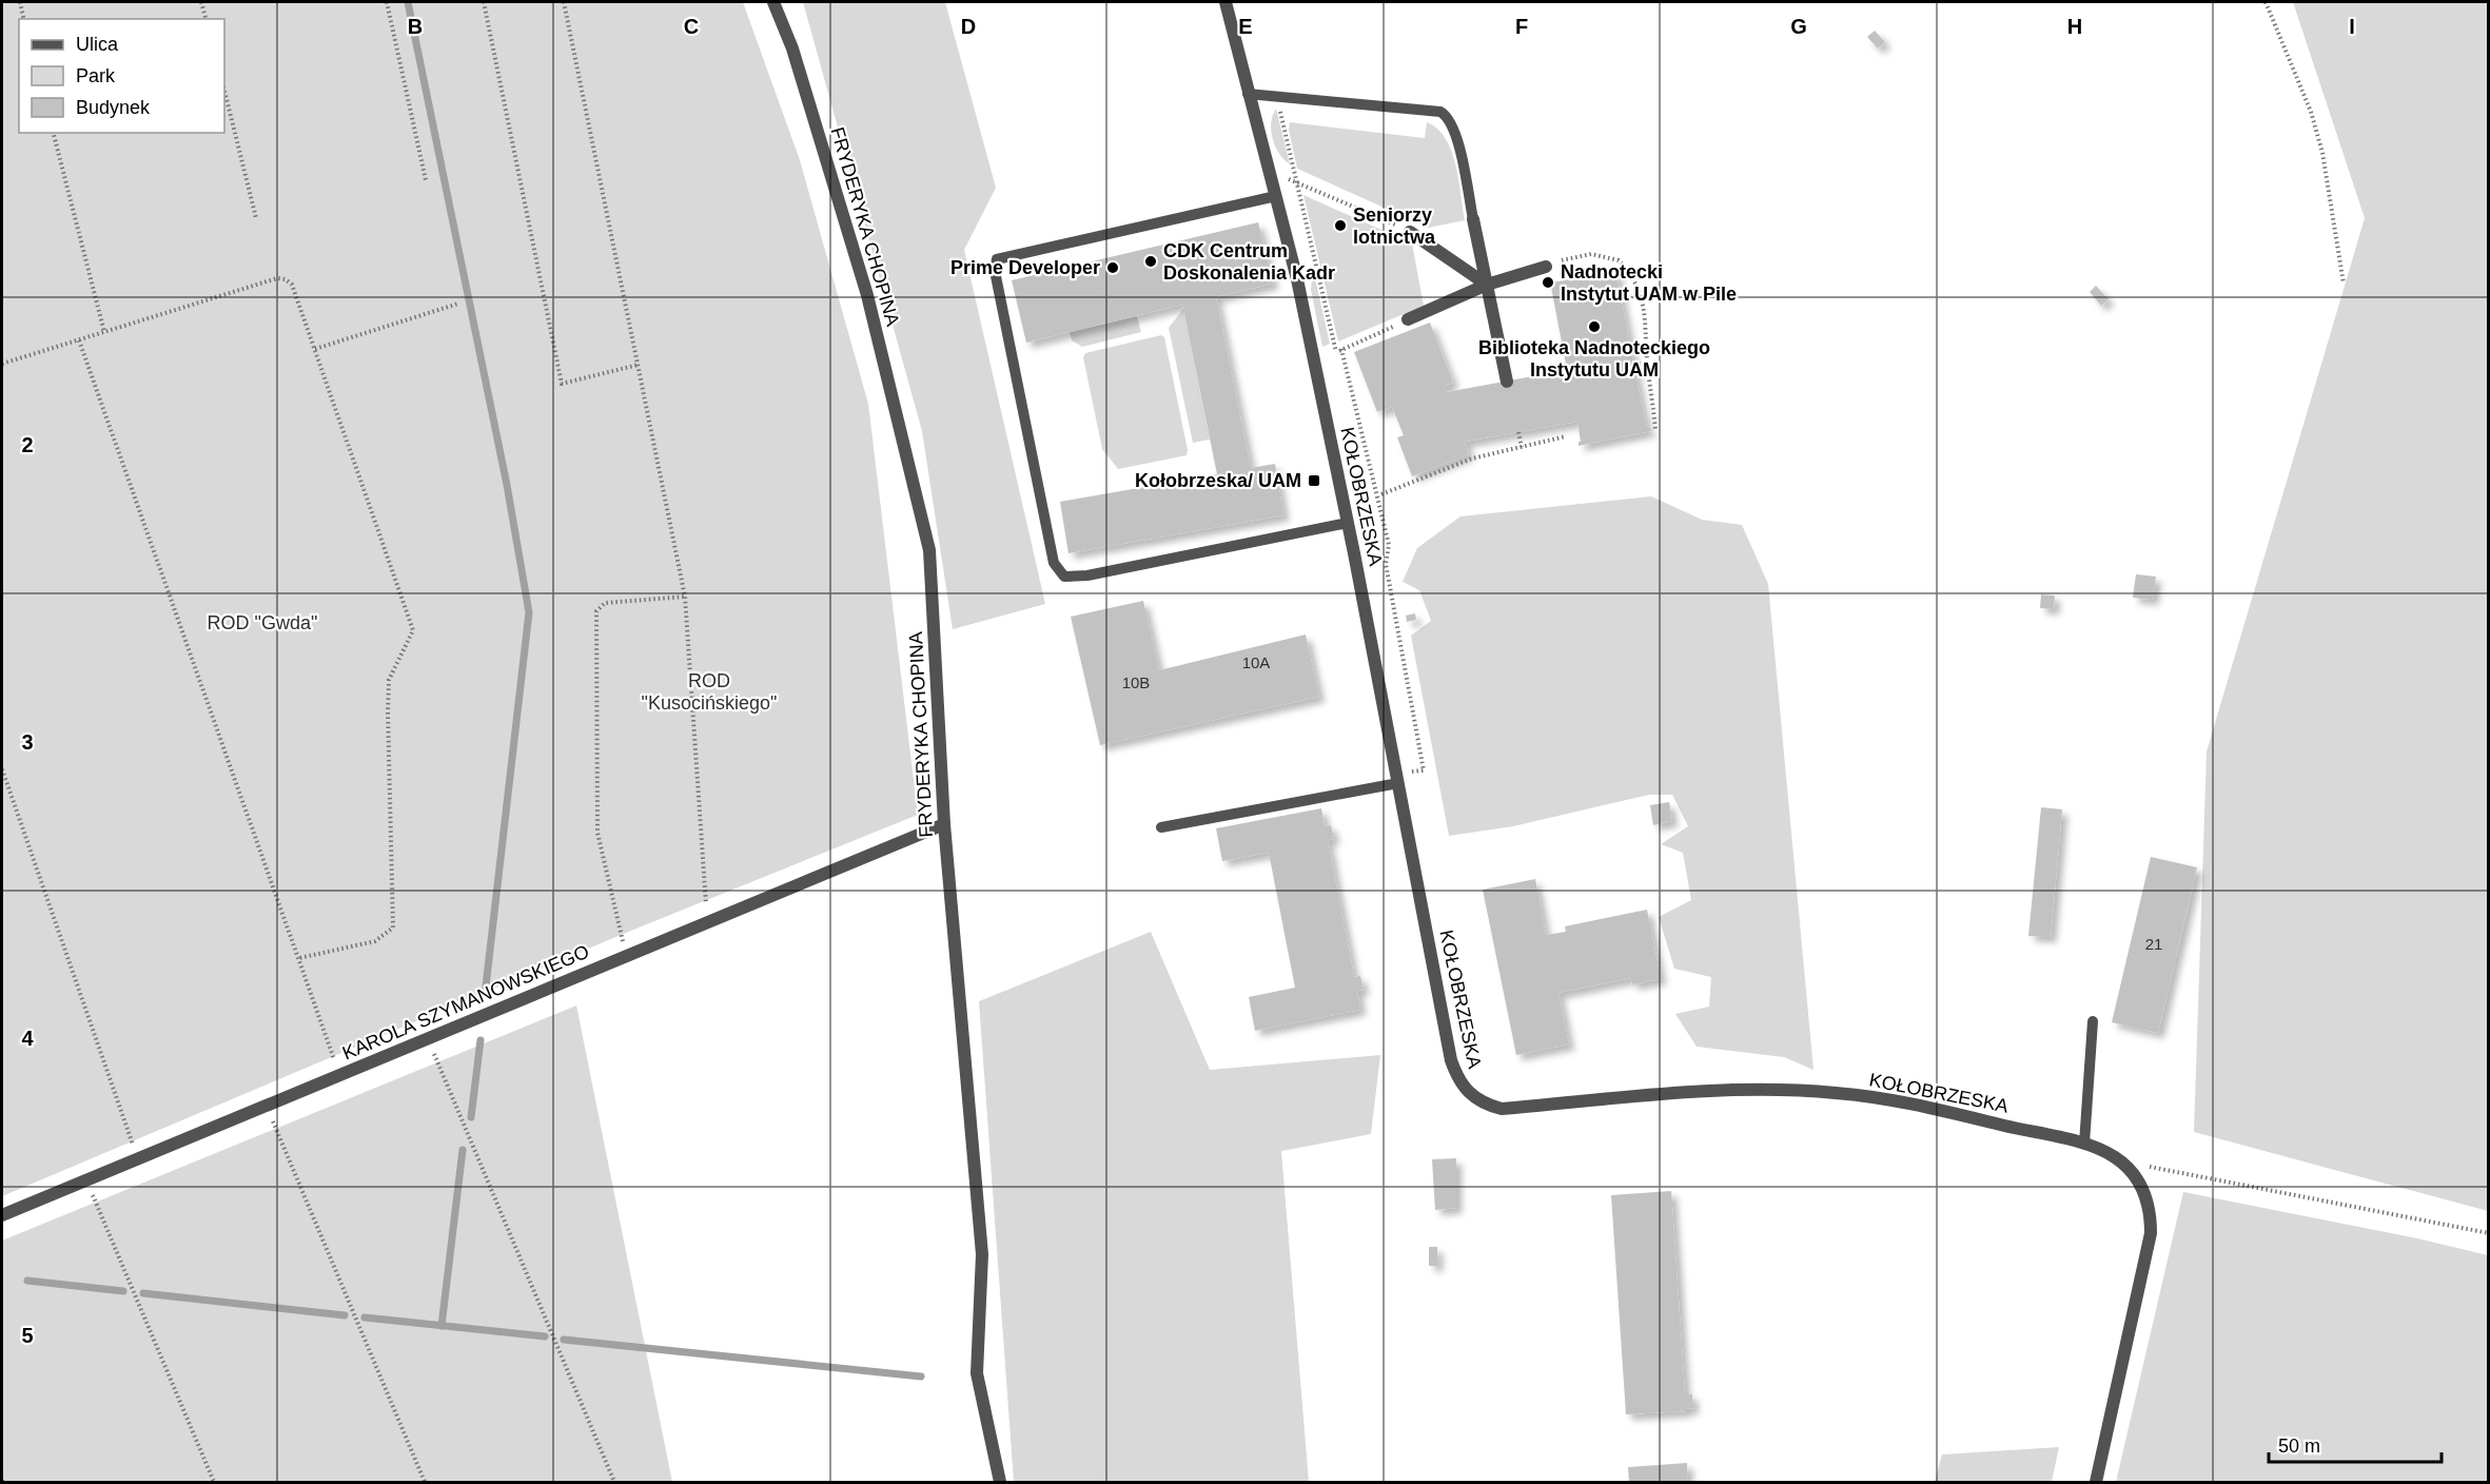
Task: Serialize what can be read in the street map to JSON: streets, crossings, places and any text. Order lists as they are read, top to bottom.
{
  "streets": {
    "street": ["FRYDERYKA CHOPINA", "KOŁOBRZESKA", "KAROLA SZYMANOWSKIEGO"]
  },
  "crossings": [
    ["FRYDERYKA CHOPINA", "KAROLA SZYMANOWSKIEGO"]
  ],
  "parks": ["ROD \"Gwda\"", "ROD \"Kusocińskiego\""],
  "places": {
    "other": [
      "Seniorzy lotnictwa",
      "CDK Centrum Doskonalenia Kadr",
      "Prime Developer",
      "Nadnotecki Instytut UAM w Pile",
      "Biblioteka Nadnoteckiego Instytutu UAM"
    ],
    "transit": ["Kołobrzeska/ UAM"]
  },
  "house_numbers": ["10A", "10B", "21"],
  "legend": ["Ulica", "Park", "Budynek"],
  "scale_bar": "50 m",
  "grid": {
    "columns": [
      "B",
      "C",
      "D",
      "E",
      "F",
      "G",
      "H",
      "I"
    ],
    "rows": [
      "2",
      "3",
      "4",
      "5"
    ]
  }
}
